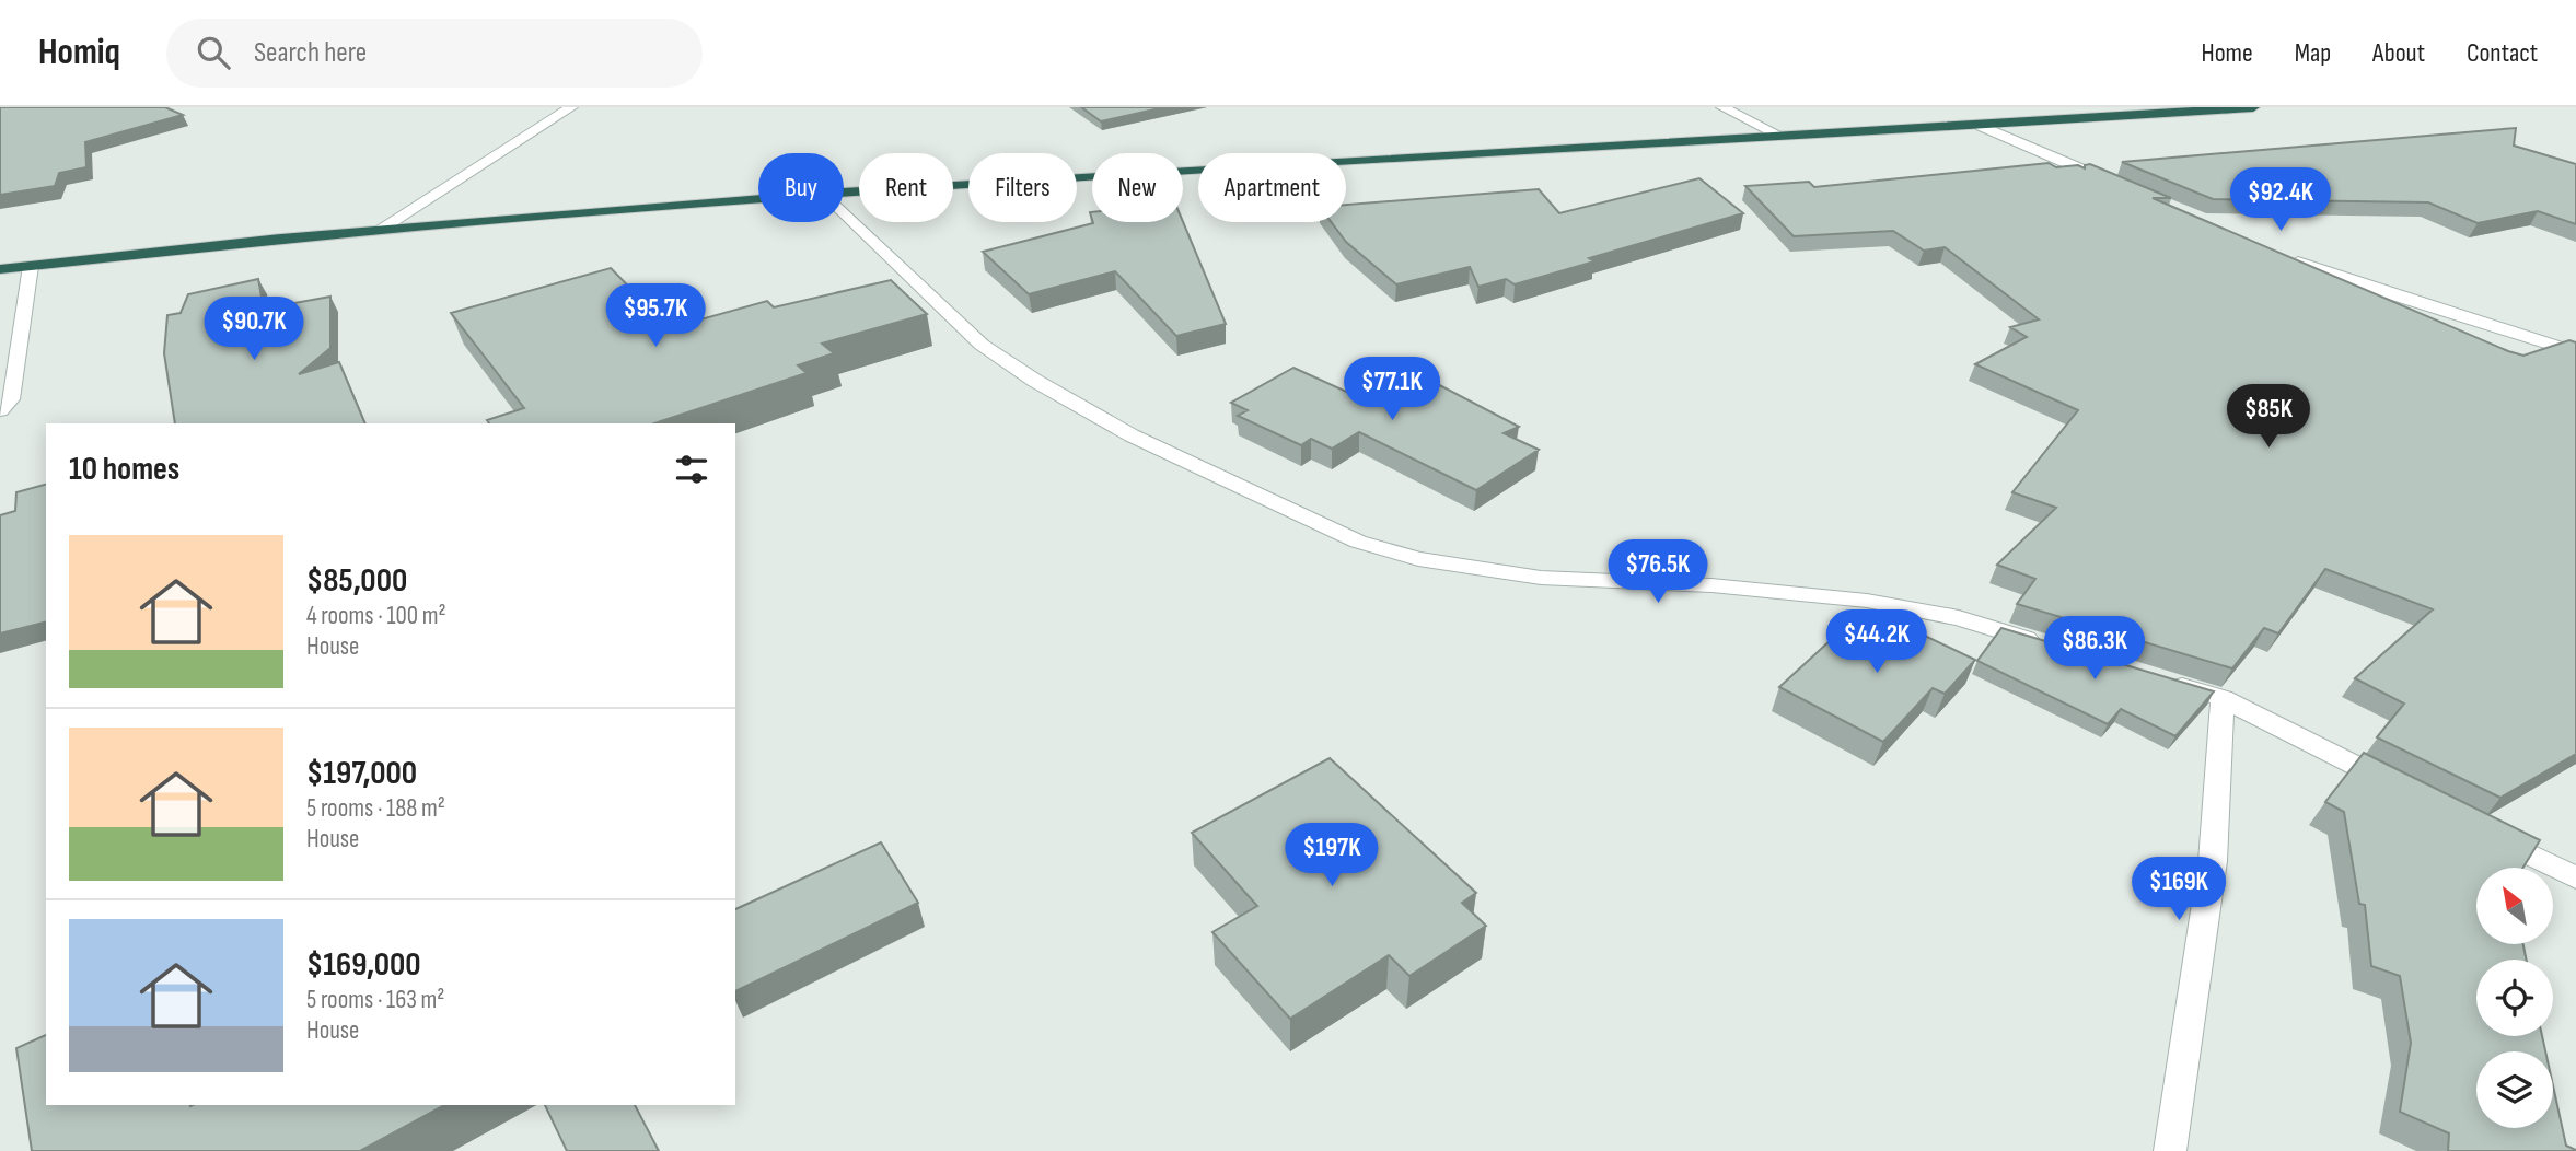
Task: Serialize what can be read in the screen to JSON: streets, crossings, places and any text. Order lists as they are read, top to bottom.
{
  "north": "top left",
  "page": {
    "header": "Homiq",
    "search": "Search here",
    "nav": [
      "Home",
      "Map",
      "About",
      "Contact"
    ],
    "chip": [
      "Buy",
      "Rent",
      "Filters",
      "New",
      "Apartment"
    ],
    "price": [
      "$92.4K",
      "$95.7K",
      "$90.7K",
      "$77.1K",
      "$85K",
      "$76.5K",
      "$44.2K",
      "$86.3K",
      "$197K",
      "$169K"
    ],
    "heading": "10 homes",
    "list": [
      {
        "name": "$85,000",
        "note": "4 rooms · 100 m² · House"
      },
      {
        "name": "$197,000",
        "note": "5 rooms · 188 m² · House"
      },
      {
        "name": "$169,000",
        "note": "5 rooms · 163 m² · House"
      }
    ]
  }
}
